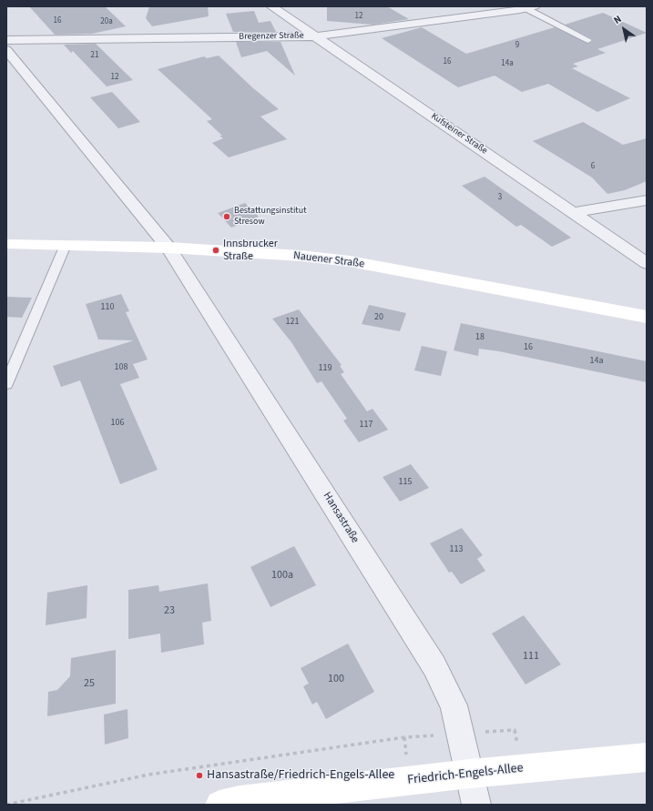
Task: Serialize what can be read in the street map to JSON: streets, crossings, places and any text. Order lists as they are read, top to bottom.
{
  "streets": {
    "main road": ["Nauener Straße", "Friedrich-Engels-Allee"],
    "street": ["Bregenzer Straße", "Kufsteiner Straße", "Hansastraße"]
  },
  "crossings": [
    ["Bregenzer Straße", "Kufsteiner Straße"],
    ["Nauener Straße", "Hansastraße"],
    ["Hansastraße", "Friedrich-Engels-Allee"]
  ],
  "places": ["Bestattungsinstitut Stresow", "Innsbrucker Straße", "Hansastraße/Friedrich-Engels-Allee"],
  "house_numbers": [
    "12",
    "16",
    "20a",
    "9",
    "21",
    "16",
    "14a",
    "12",
    "6",
    "3",
    "110",
    "20",
    "121",
    "18",
    "16",
    "14a",
    "108",
    "119",
    "106",
    "117",
    "115",
    "113",
    "100a",
    "23",
    "111",
    "100",
    "25"
  ],
  "north": "top left"
}
